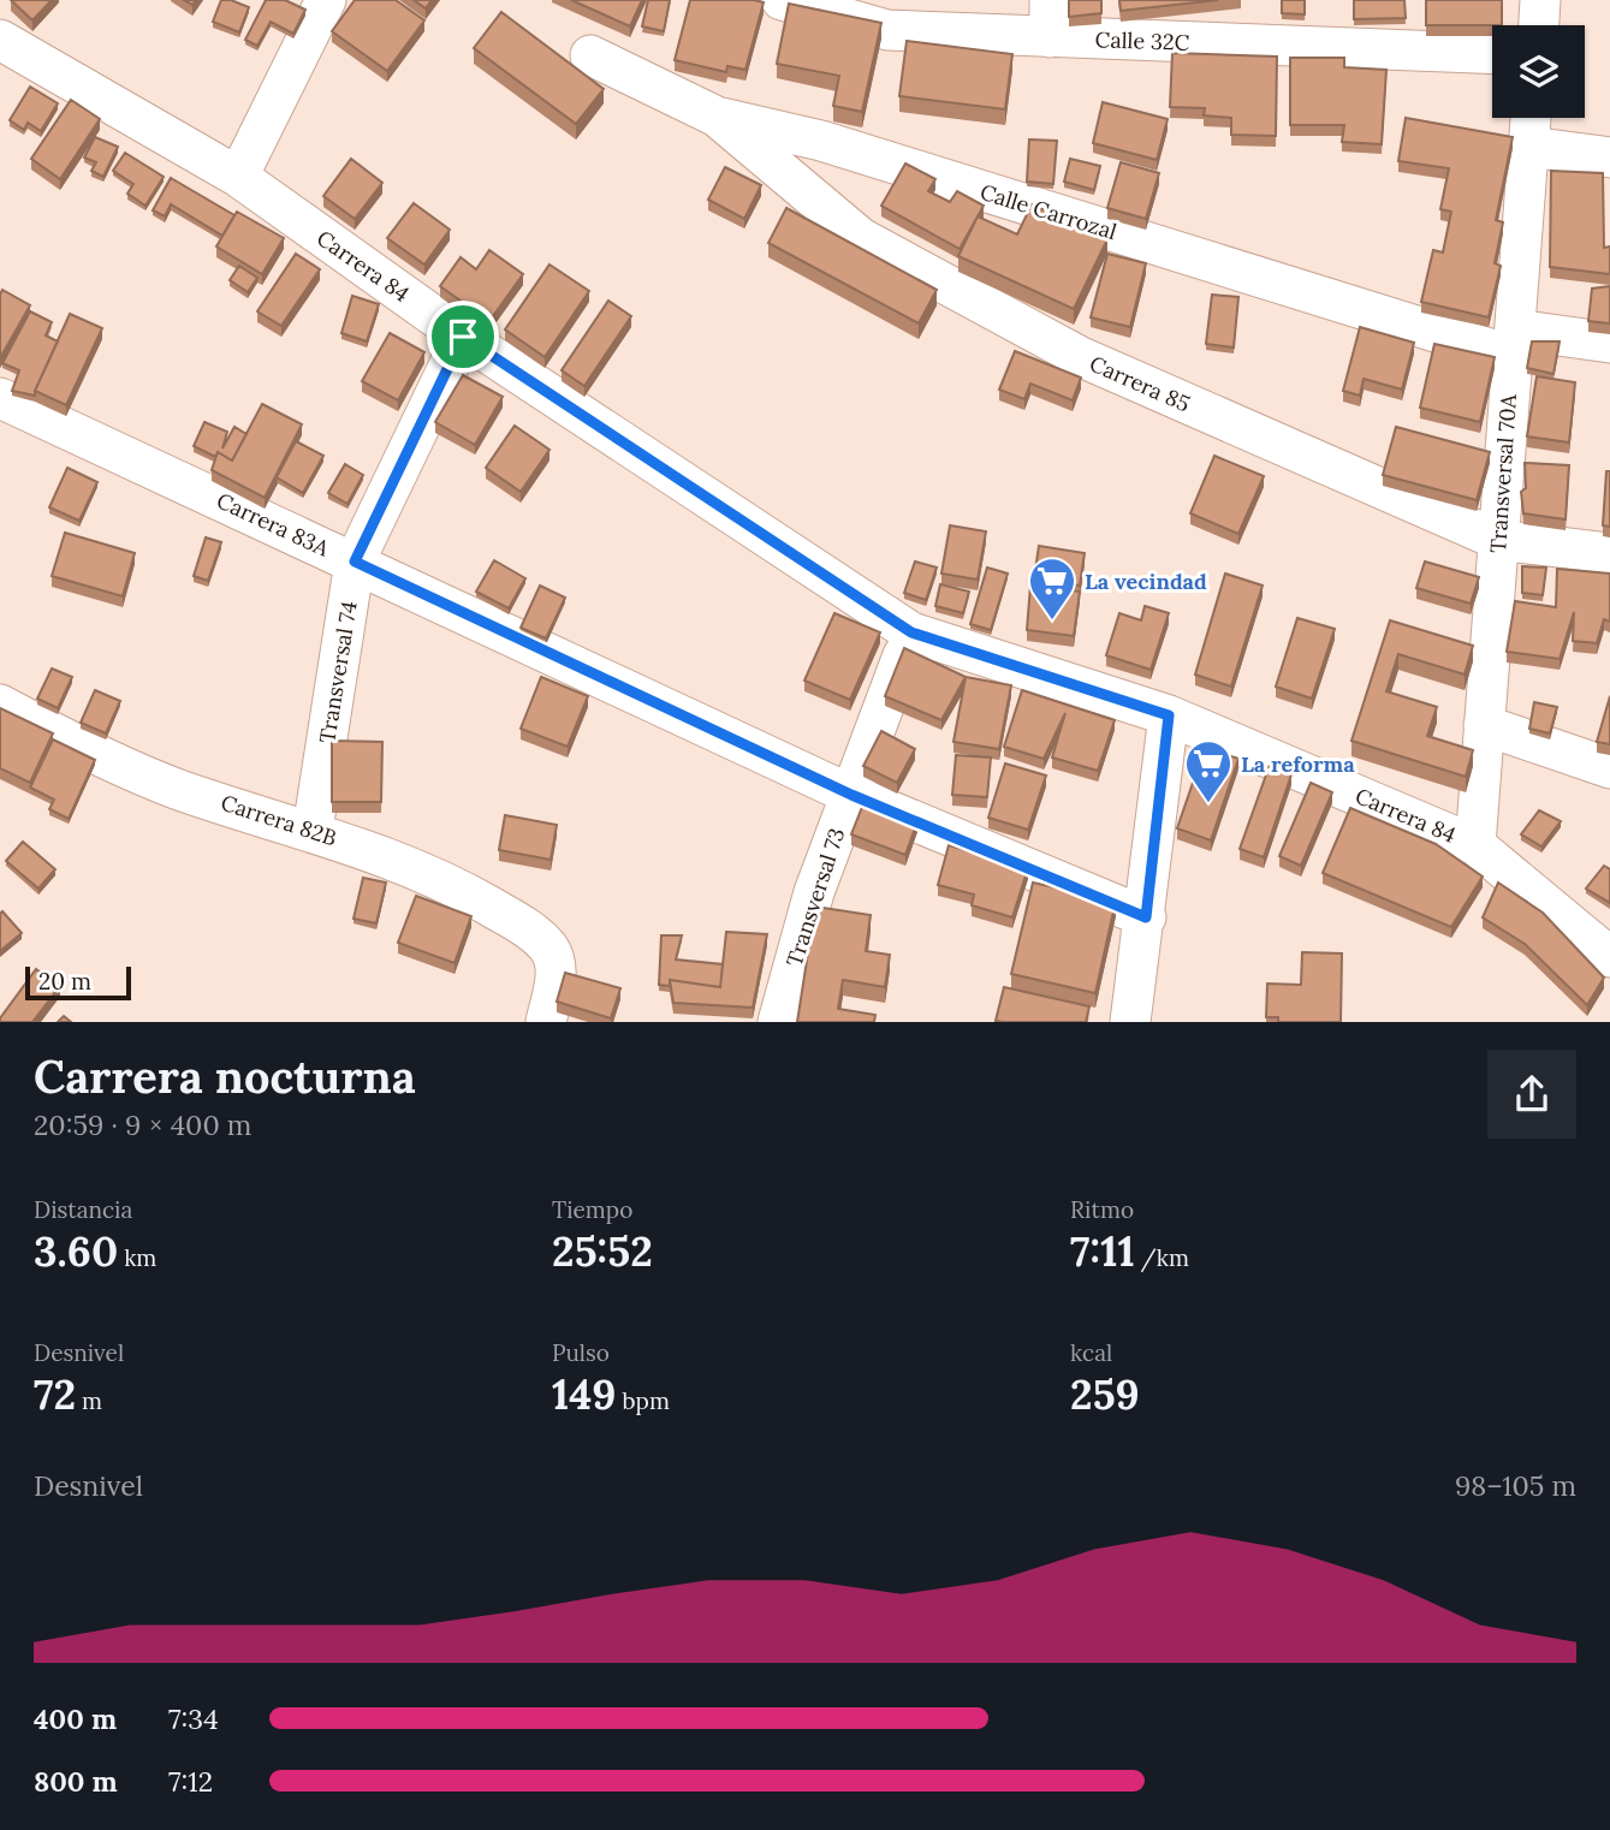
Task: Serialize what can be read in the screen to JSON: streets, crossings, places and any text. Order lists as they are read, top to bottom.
{
  "streets": {
    "street": [
      "Calle 32C",
      "Calle Carrozal",
      "Carrera 84",
      "Carrera 85",
      "Transversal 70A",
      "Carrera 83A",
      "Transversal 74",
      "Carrera 82B",
      "Transversal 73"
    ]
  },
  "crossings": [
    ["Calle Carrozal", "Carrera 85"],
    ["Calle Carrozal", "Transversal 70A"],
    ["Carrera 84", "Transversal 70A"],
    ["Carrera 84", "Transversal 74"],
    ["Carrera 84", "Transversal 73"],
    ["Carrera 85", "Transversal 70A"],
    ["Carrera 83A", "Transversal 74"],
    ["Carrera 83A", "Transversal 73"],
    ["Transversal 74", "Carrera 82B"]
  ],
  "places": {
    "supermarket": ["La vecindad", "La reforma"]
  },
  "scale_bar": "20 m",
  "page": {
    "scale": "20 m",
    "heading": ["Carrera nocturna", "20:59 · 9 × 400 m"],
    "stats": [
      ["Distancia", "3.60 km"],
      ["Tiempo", "25:52"],
      ["Ritmo", "7:11 /km"],
      ["Desnivel", "72 m"],
      ["Pulso", "149 bpm"],
      ["kcal", "259"]
    ],
    "chart": ["Desnivel", "98–105 m"],
    "list": [
      {
        "name": "400 m",
        "note": "7:34"
      },
      {
        "name": "800 m",
        "note": "7:12"
      }
    ]
  }
}
